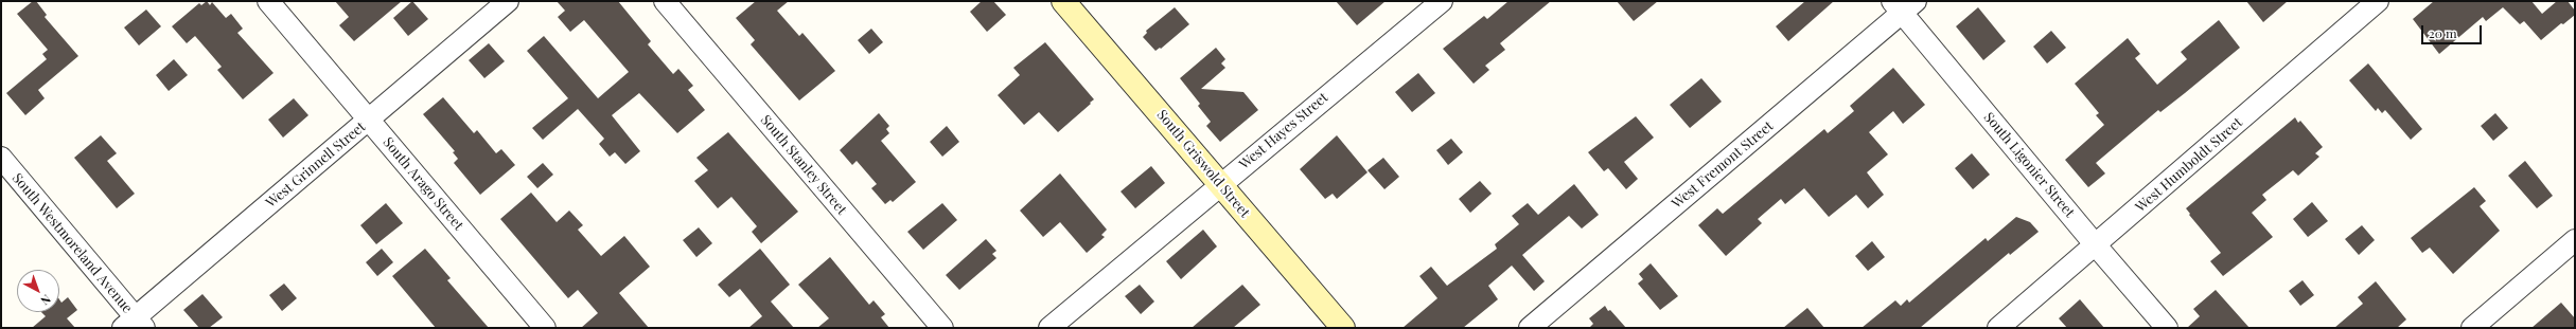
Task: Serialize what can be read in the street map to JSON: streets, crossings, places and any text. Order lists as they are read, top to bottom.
{
  "streets": {
    "street": [
      "West Hayes Street",
      "South Griswold Street",
      "West Grinnell Street",
      "South Stanley Street",
      "West Fremont Street",
      "South Ligonier Street",
      "West Humboldt Street",
      "South Arago Street",
      "South Westmoreland Avenue"
    ]
  },
  "crossings": [
    ["West Hayes Street", "South Griswold Street"],
    ["West Grinnell Street", "South Arago Street"],
    ["West Grinnell Street", "South Westmoreland Avenue"],
    ["West Fremont Street", "South Ligonier Street"],
    ["South Ligonier Street", "West Humboldt Street"]
  ],
  "scale_bar": "20 m",
  "north": "bottom right"
}
